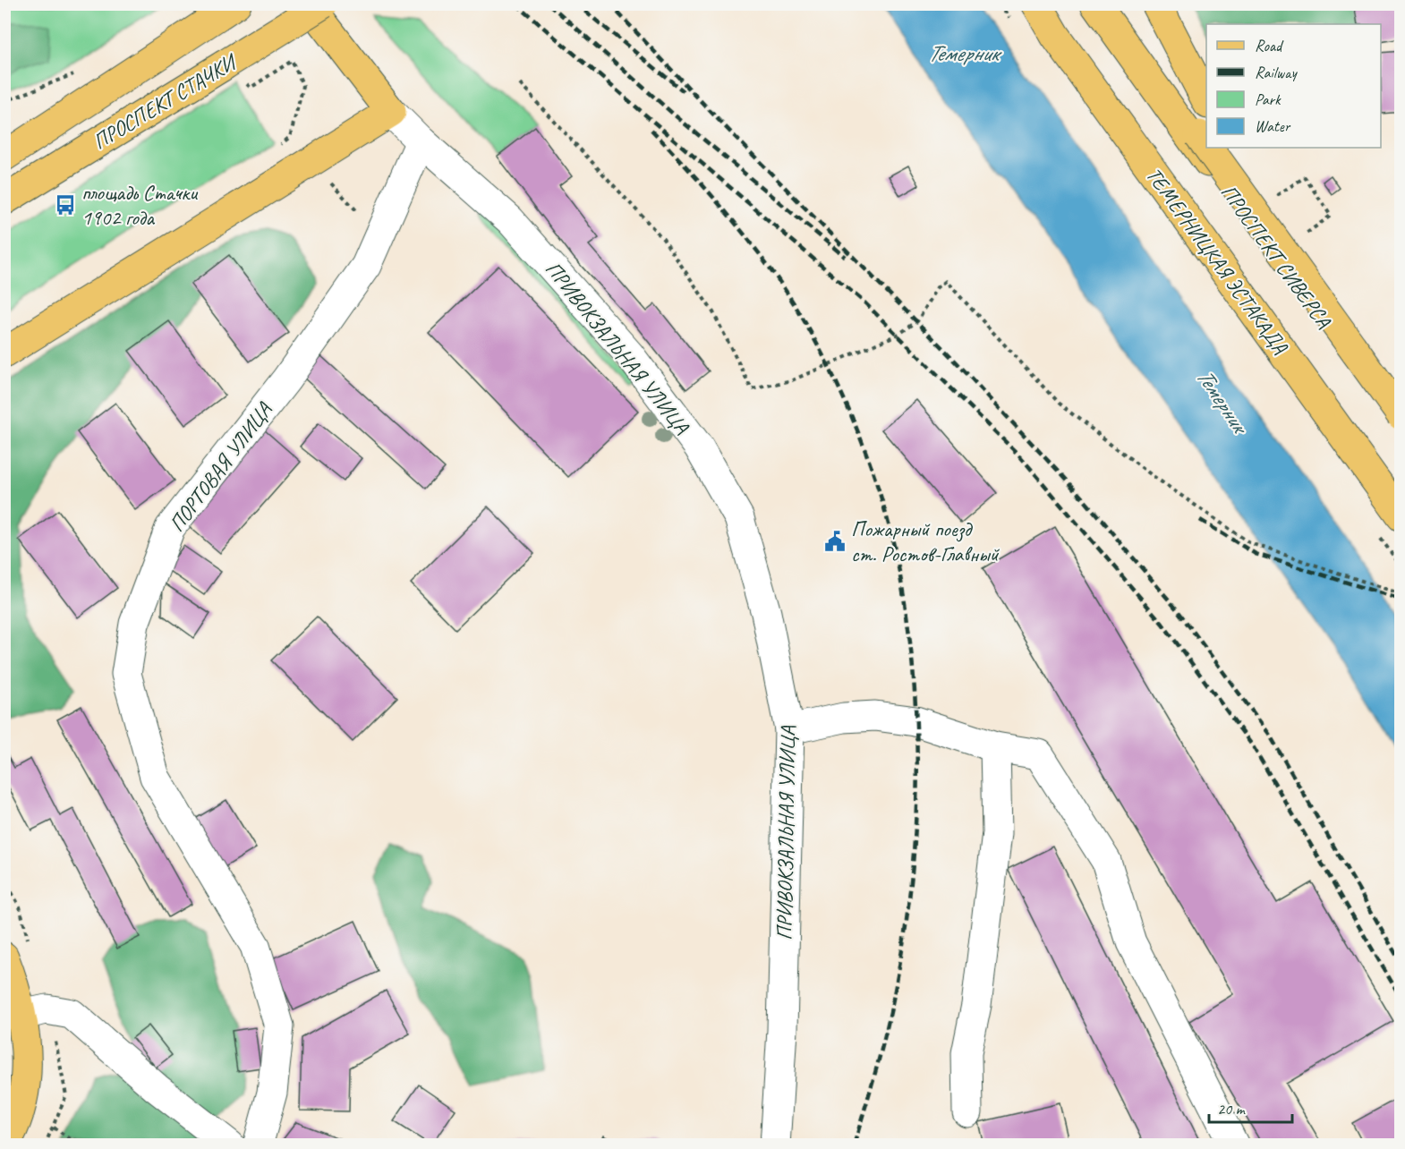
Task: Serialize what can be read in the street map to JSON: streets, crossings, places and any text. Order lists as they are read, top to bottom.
{
  "streets": {
    "main road": ["ПРОСПЕКТ СТАЧКИ", "ПРОСПЕКТ СИВЕРСА", "ТЕМЕРНИЦКАЯ ЭСТАКАДА"],
    "street": ["ПРИВОКЗАЛЬНАЯ УЛИЦА", "ПОРТОВАЯ УЛИЦА"]
  },
  "crossings": [
    ["ПРИВОКЗАЛЬНАЯ УЛИЦА", "ПОРТОВАЯ УЛИЦА"]
  ],
  "water": ["Темерник"],
  "places": {
    "bus stop": ["площадь Стачки 1902 года"],
    "public building": ["Пожарный поезд ст. Ростов-Главный"]
  },
  "legend": [
    "Road",
    "Railway",
    "Park",
    "Water"
  ],
  "scale_bar": "20 m"
}
